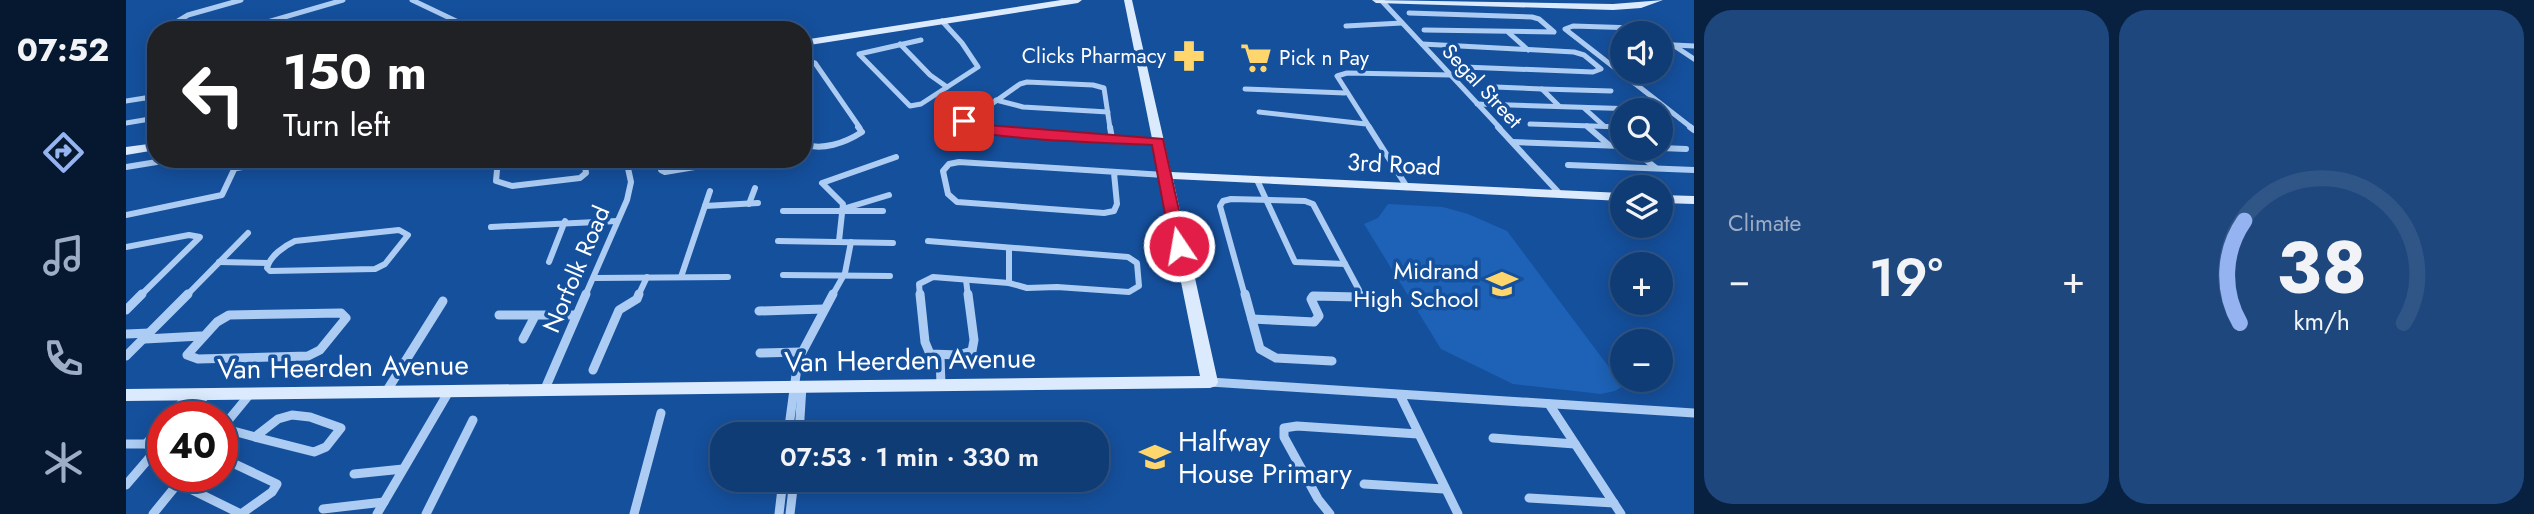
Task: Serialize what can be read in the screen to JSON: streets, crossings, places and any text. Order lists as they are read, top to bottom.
{
  "streets": {
    "street": [
      "Segal Street",
      "3rd Road",
      "Norfolk Road",
      "Van Heerden Avenue"
    ]
  },
  "crossings": [
    ["Segal Street", "3rd Road"],
    ["Norfolk Road", "Van Heerden Avenue"]
  ],
  "places": {
    "pharmacy": ["Clicks Pharmacy"],
    "supermarket": ["Pick n Pay"],
    "school or university": ["Midrand High School", "Halfway House Primary"]
  },
  "page": {
    "tabs": "07:52",
    "tile": "Climate",
    "map_buttons": ["+", "−"],
    "turn": ["150 m", "Turn left"],
    "heat": ["−", "19°", "+"],
    "limit": "40",
    "trip": "07:53 · 1 min · 330 m",
    "gauge": ["38", "km/h"]
  }
}
